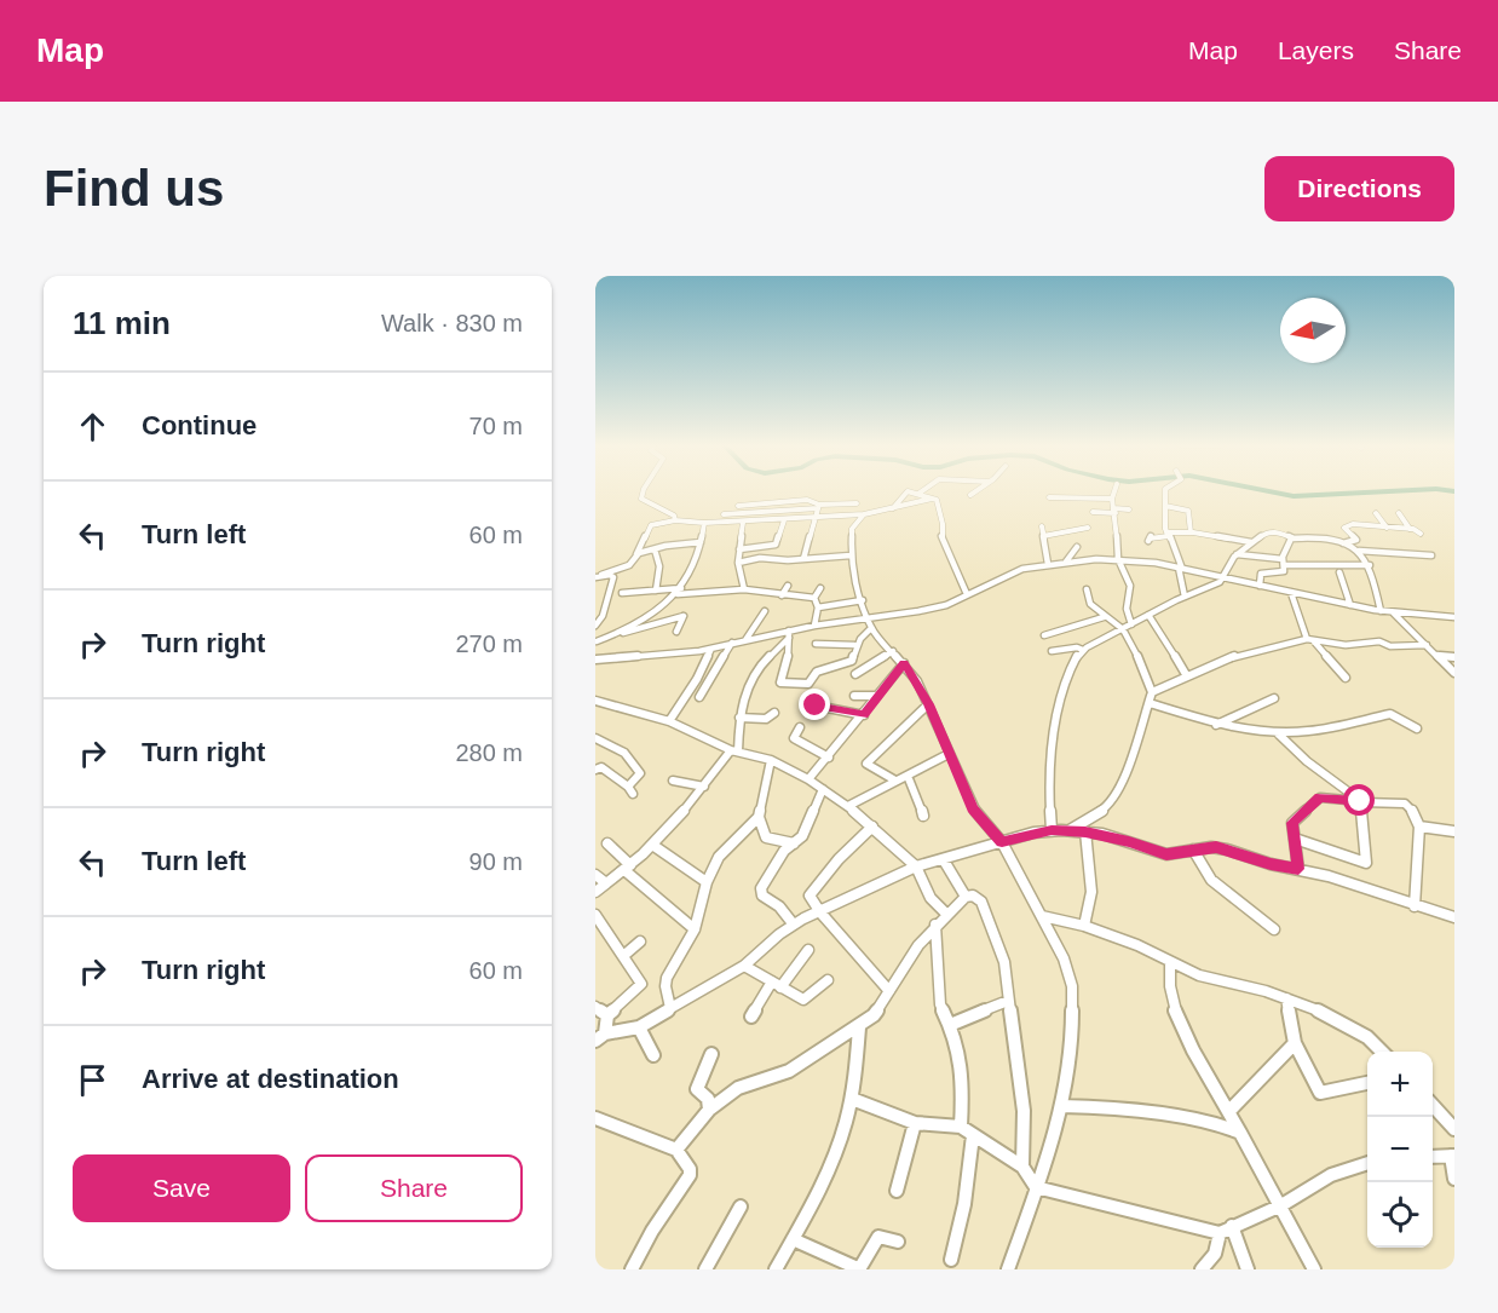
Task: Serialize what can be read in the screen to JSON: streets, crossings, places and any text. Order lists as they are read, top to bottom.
{
  "north": "left",
  "page": {
    "header": "Map",
    "nav": ["Map", "Layers", "Share"],
    "buttons": [
      "Directions",
      ["Save", "Share"]
    ],
    "title": "Find us",
    "heading": ["11 min", "Walk · 830 m"],
    "list": [
      ["Continue", "70 m"],
      ["Turn left", "60 m"],
      ["Turn right", "270 m"],
      ["Turn right", "280 m"],
      ["Turn left", "90 m"],
      ["Turn right", "60 m"],
      "Arrive at destination"
    ],
    "map_buttons": ["+", "−"]
  }
}
